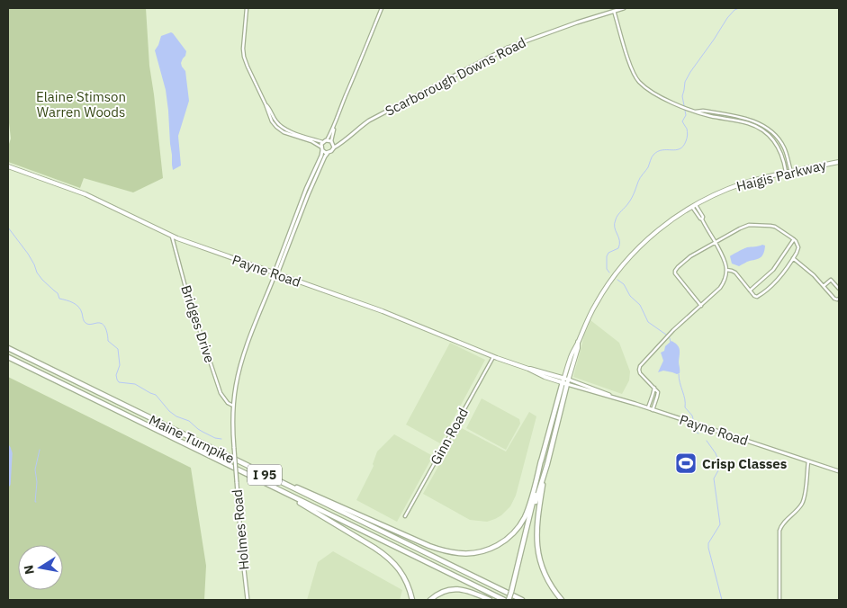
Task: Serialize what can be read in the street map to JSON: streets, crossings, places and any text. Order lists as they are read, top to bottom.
{
  "streets": {
    "highway": ["Maine Turnpike", "I 95"],
    "main road": ["Haigis Parkway", "Payne Road"],
    "street": [
      "Scarborough Downs Road",
      "Bridges Drive",
      "Ginn Road",
      "Holmes Road"
    ]
  },
  "crossings": [
    ["Haigis Parkway", "Payne Road"],
    ["Payne Road", "Bridges Drive"],
    ["Payne Road", "Ginn Road"],
    ["Payne Road", "Holmes Road"],
    ["Bridges Drive", "Holmes Road"]
  ],
  "parks": ["Elaine Stimson Warren Woods"],
  "places": {
    "sports": ["Crisp Classes"]
  },
  "north": "left"
}
